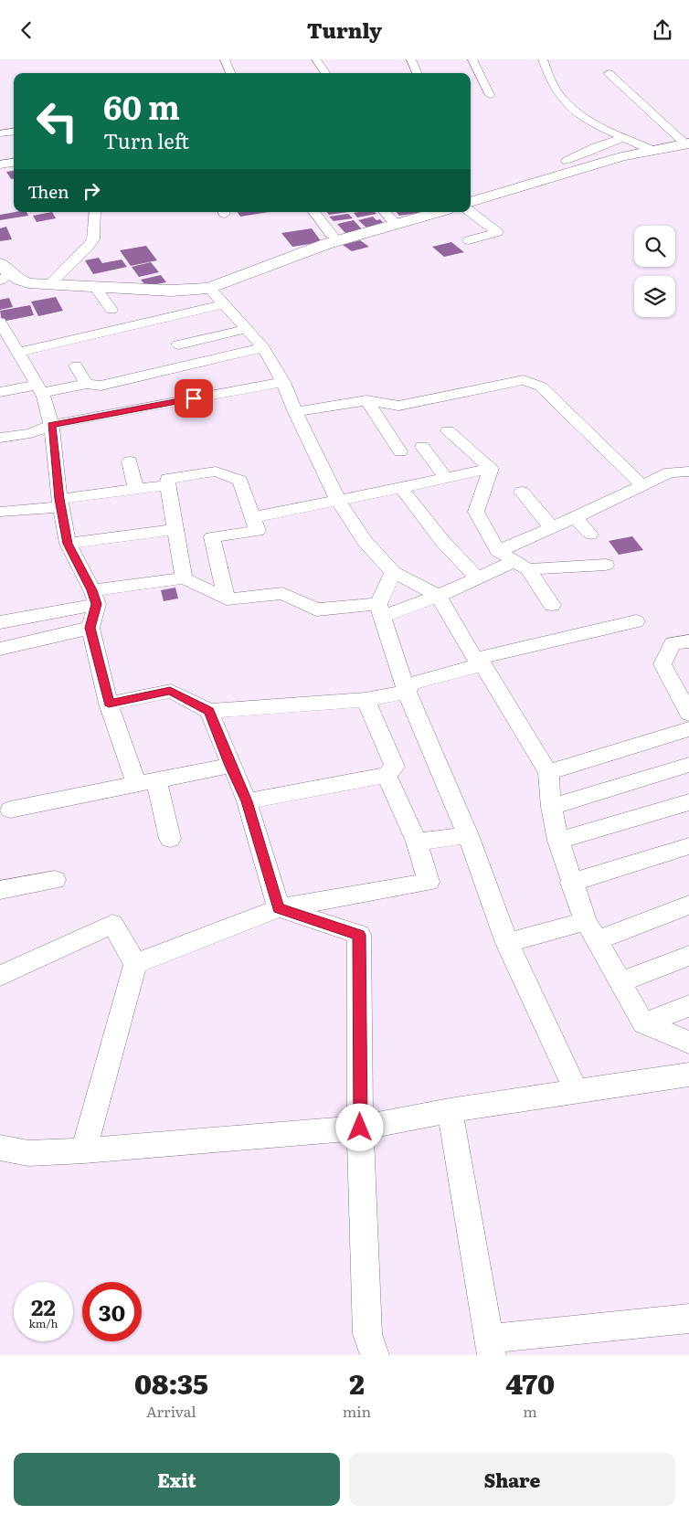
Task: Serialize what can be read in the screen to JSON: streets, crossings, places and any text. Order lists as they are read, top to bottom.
{
  "page": {
    "header": "Turnly",
    "turn": ["60 m", "Turn left"],
    "then": "Then",
    "speed": "22 km/h",
    "limit": "30",
    "eta": [
      "08:35",
      "Arrival",
      "2",
      "min",
      "470",
      "m"
    ],
    "buttons": ["Exit", "Share"]
  }
}
